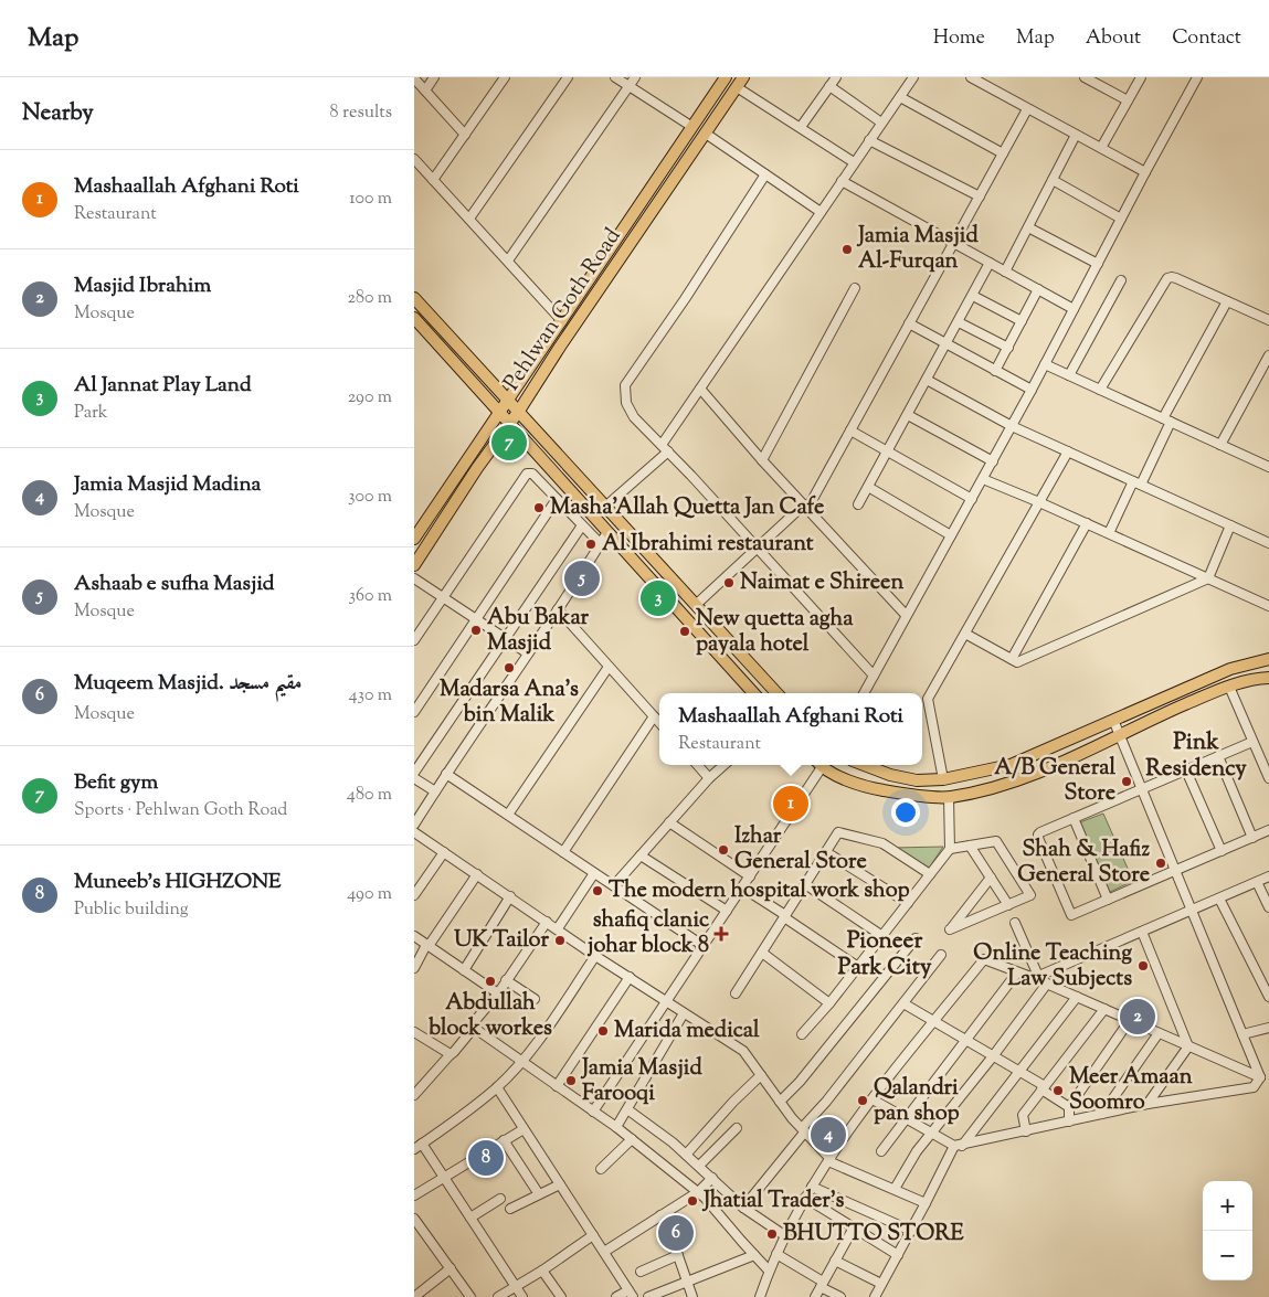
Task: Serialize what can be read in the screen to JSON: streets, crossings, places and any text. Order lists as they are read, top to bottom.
{
  "streets": {
    "main road": ["Pehlwan Goth Road"]
  },
  "districts": ["Pink Residency", "Pioneer Park City"],
  "places": {
    "other": [
      "Jamia Masjid Al-Furqan",
      "Masha'Allah Quetta Jan Cafe",
      "Al Ibrahimi restaurant",
      "Naimat e Shireen",
      "Abu Bakar Masjid",
      "New quetta agha payala hotel",
      "Madarsa Ana's bin Malik",
      "A/B General Store",
      "Izhar General Store",
      "Shah & Hafiz General Store",
      "The modern hospital work shop",
      "UK Tailor",
      "Online Teaching Law Subjects",
      "Abdullah block workes",
      "Marida medical",
      "Jamia Masjid Farooqi",
      "Meer Amaan Soomro",
      "Qalandri pan shop",
      "Jhatial Trader's",
      "BHUTTO STORE"
    ],
    "health": ["shafiq clanic johar block 8"]
  },
  "page": {
    "header": "Map",
    "nav": [
      "Home",
      "Map",
      "About",
      "Contact"
    ],
    "heading": ["Nearby", "8 results"],
    "list": [
      {
        "mark": "1",
        "name": "Mashaallah Afghani Roti",
        "note": "Restaurant",
        "value": "100 m"
      },
      {
        "mark": "2",
        "name": "Masjid Ibrahim",
        "note": "Mosque",
        "value": "280 m"
      },
      {
        "mark": "3",
        "name": "Al Jannat Play Land",
        "note": "Park",
        "value": "290 m"
      },
      {
        "mark": "4",
        "name": "Jamia Masjid Madina",
        "note": "Mosque",
        "value": "300 m"
      },
      {
        "mark": "5",
        "name": "Ashaab e sufha Masjid",
        "note": "Mosque",
        "value": "360 m"
      },
      {
        "mark": "6",
        "name": "Muqeem Masjid. مقیم مسجد",
        "note": "Mosque",
        "value": "430 m"
      },
      {
        "mark": "7",
        "name": "Befit gym",
        "note": "Sports · Pehlwan Goth Road",
        "value": "480 m"
      },
      {
        "mark": "8",
        "name": "Muneeb's HIGHZONE",
        "note": "Public building",
        "value": "490 m"
      }
    ],
    "pins": [
      "7",
      "5",
      "3",
      "1",
      "2",
      "4",
      "8",
      "6"
    ],
    "popup": ["Mashaallah Afghani Roti", "Restaurant"],
    "map_buttons": ["+", "−"]
  }
}
